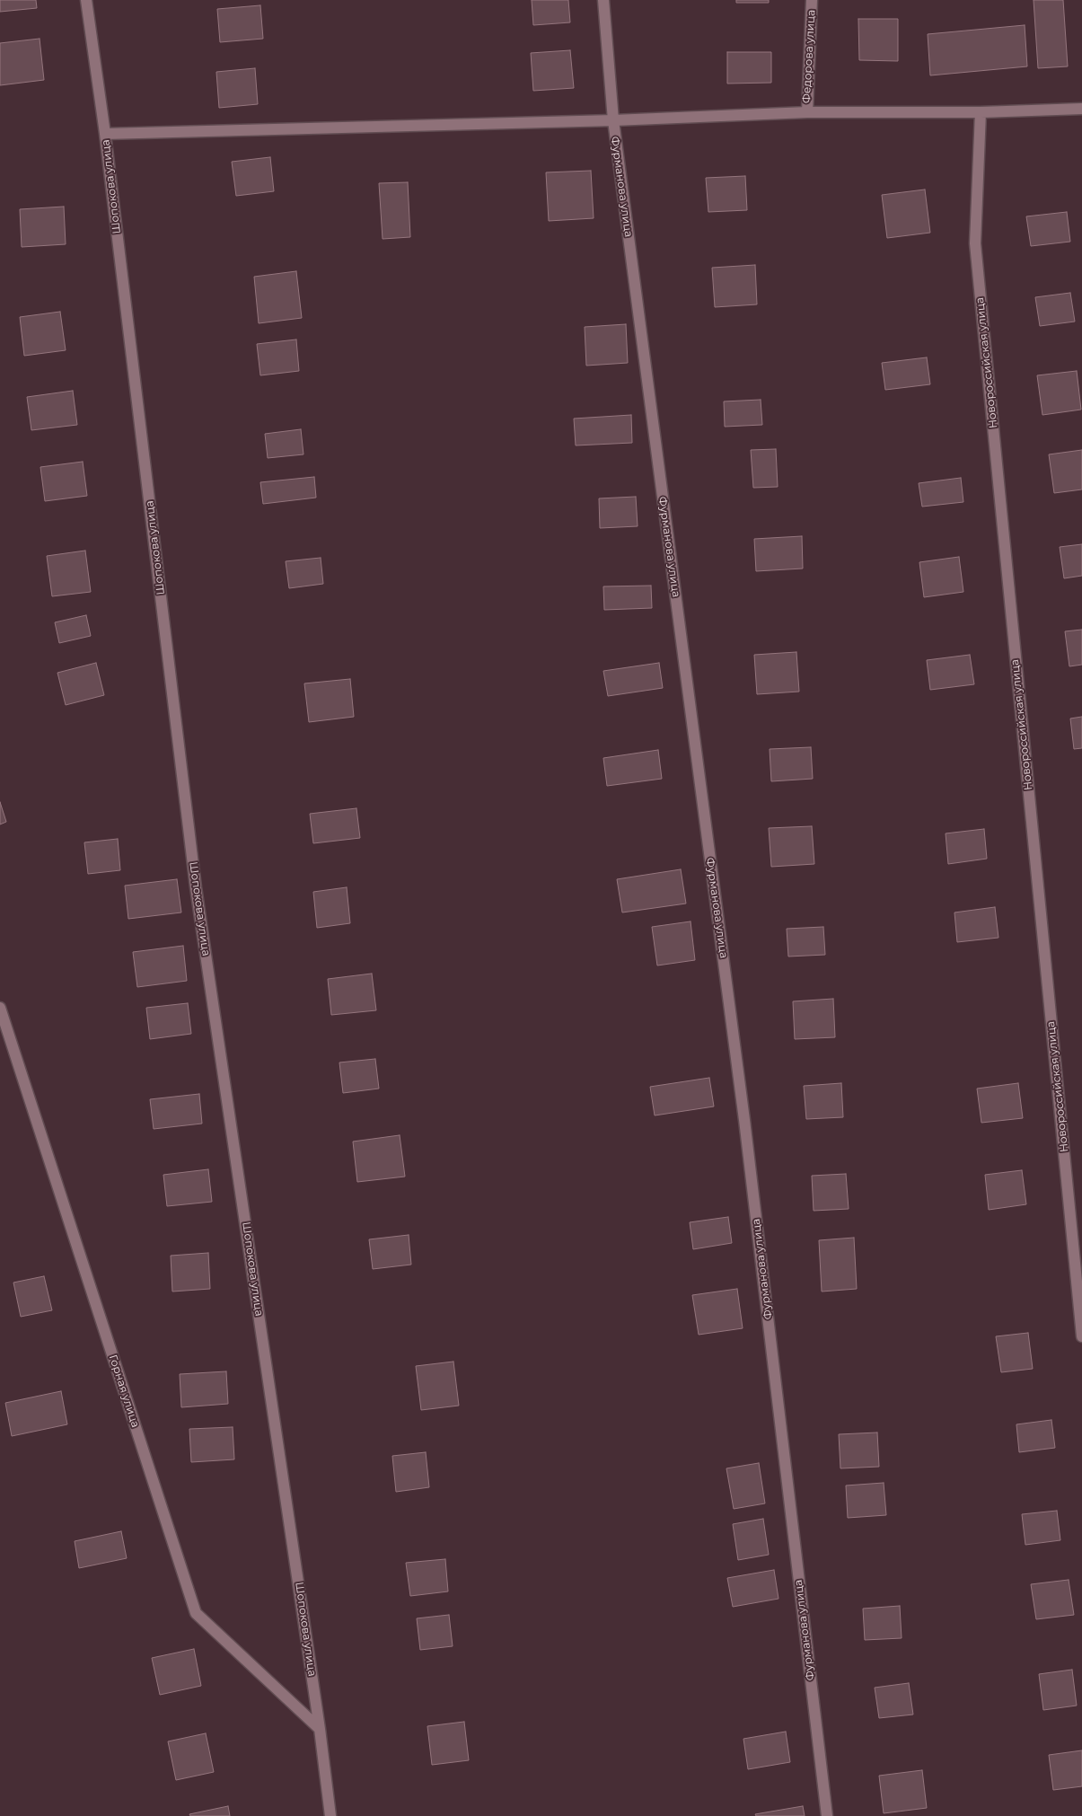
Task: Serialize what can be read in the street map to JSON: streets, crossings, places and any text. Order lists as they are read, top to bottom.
{
  "streets": {
    "street": [
      "Федорова улица",
      "Шопокова улица",
      "Фурманова улица",
      "Новороссийская улица",
      "Горная улица"
    ]
  },
  "crossings": [
    ["Шопокова улица", "Горная улица"]
  ]
}
